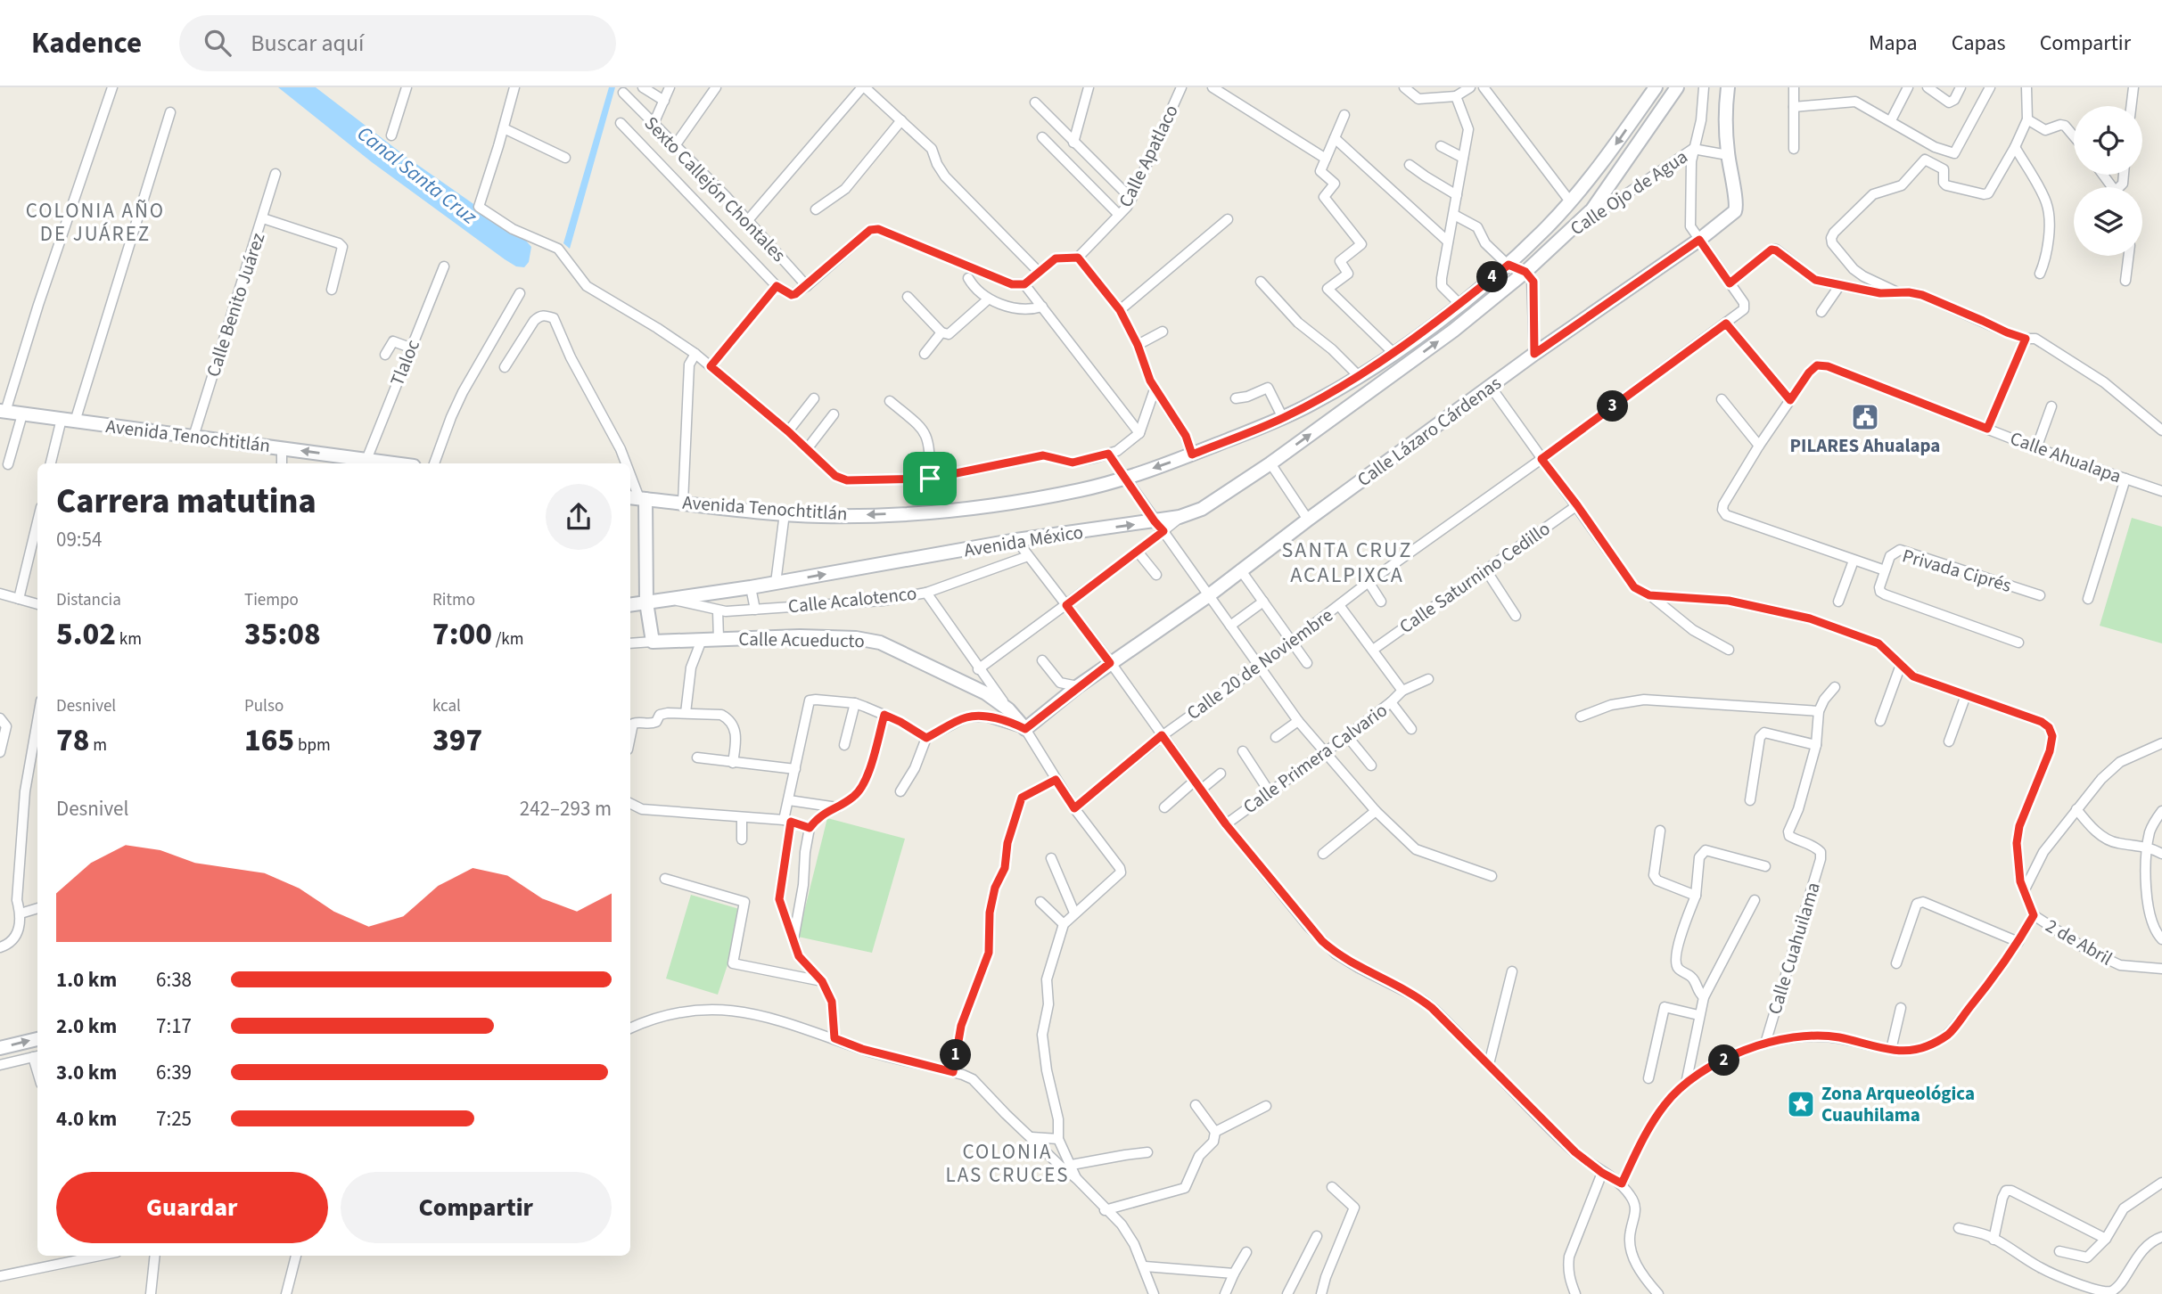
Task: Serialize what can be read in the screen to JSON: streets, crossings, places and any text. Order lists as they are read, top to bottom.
{
  "streets": {
    "main road": [
      "Calle Lázaro Cárdenas",
      "Avenida Tenochtitlán",
      "Avenida México",
      "Calle Acueducto"
    ],
    "street": [
      "Calle Apatlaco",
      "Sexto Callejón Chontales",
      "Calle Ojo de Agua",
      "Calle Benito Juárez",
      "Tlaloc",
      "Calle Ahualapa",
      "Privada Ciprés",
      "Calle Saturnino Cedillo",
      "Calle Acalotenco",
      "Calle 20 de Noviembre",
      "Calle Primera Calvario",
      "2 de Abril",
      "Calle Cuahuilama"
    ]
  },
  "crossings": [
    ["Calle Ojo de Agua", "Avenida México"],
    ["Calle Ojo de Agua", "Calle 20 de Noviembre"],
    ["Calle Benito Juárez", "Avenida Tenochtitlán"],
    ["Tlaloc", "Avenida Tenochtitlán"],
    ["Calle Lázaro Cárdenas", "Calle 20 de Noviembre"],
    ["Avenida México", "Calle Acalotenco"]
  ],
  "one_way": ["Avenida Tenochtitlán", "Avenida México"],
  "districts": ["COLONIA AÑO DE JUÁREZ", "SANTA CRUZ ACALPIXCA", "COLONIA LAS CRUCES"],
  "water": ["Canal Santa Cruz"],
  "places": {
    "public building": ["PILARES Ahualapa"],
    "place": ["Zona Arqueológica Cuauhilama"]
  },
  "page": {
    "header": "Kadence",
    "search": "Buscar aquí",
    "nav": ["Mapa", "Capas", "Compartir"],
    "pins": [
      "4",
      "3",
      "1",
      "2"
    ],
    "heading": ["Carrera matutina", "09:54"],
    "stats": [
      ["Distancia", "5.02 km"],
      ["Tiempo", "35:08"],
      ["Ritmo", "7:00 /km"],
      ["Desnivel", "78 m"],
      ["Pulso", "165 bpm"],
      ["kcal", "397"]
    ],
    "chart": ["Desnivel", "242–293 m"],
    "list": [
      {
        "name": "1.0 km",
        "note": "6:38"
      },
      {
        "name": "2.0 km",
        "note": "7:17"
      },
      {
        "name": "3.0 km",
        "note": "6:39"
      },
      {
        "name": "4.0 km",
        "note": "7:25"
      }
    ],
    "buttons": ["Guardar", "Compartir"]
  }
}
